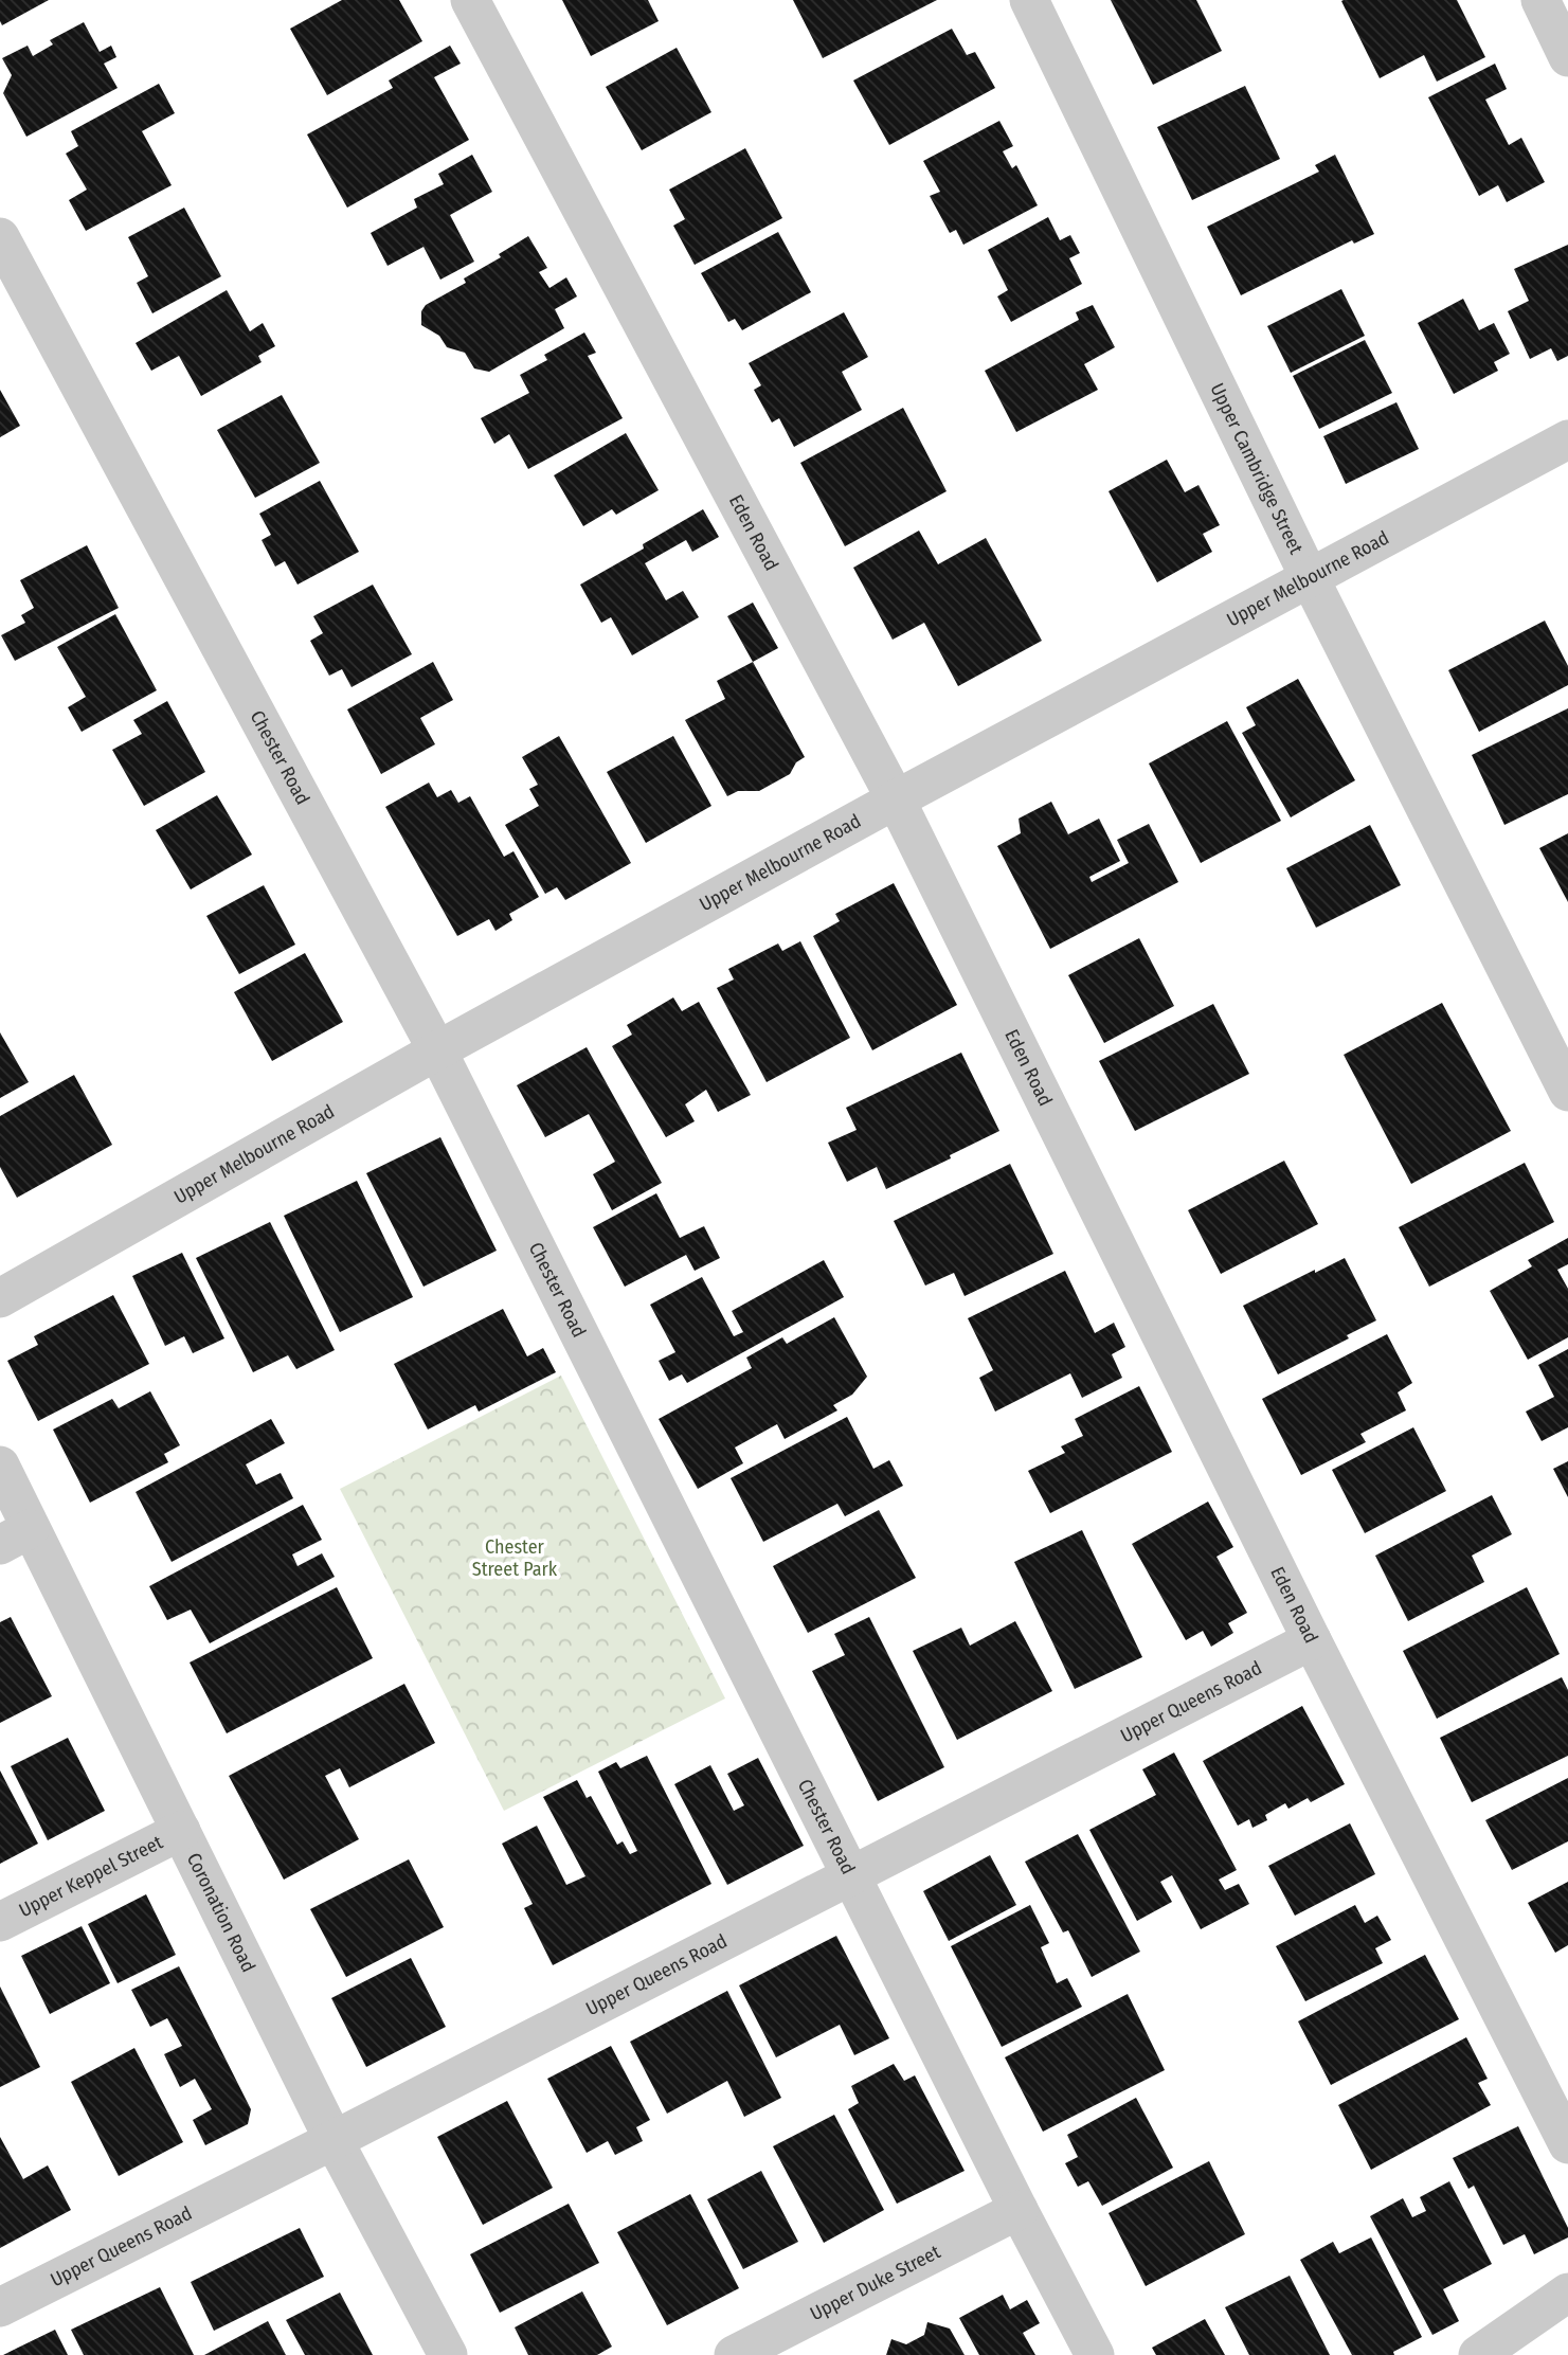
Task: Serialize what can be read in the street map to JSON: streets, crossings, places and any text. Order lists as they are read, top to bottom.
{
  "streets": {
    "street": [
      "Upper Cambridge Street",
      "Eden Road",
      "Upper Melbourne Road",
      "Chester Road",
      "Upper Queens Road",
      "Upper Keppel Street",
      "Coronation Road",
      "Upper Duke Street"
    ]
  },
  "crossings": [
    ["Upper Cambridge Street", "Upper Melbourne Road"],
    ["Eden Road", "Upper Melbourne Road"],
    ["Eden Road", "Upper Queens Road"],
    ["Upper Melbourne Road", "Chester Road"],
    ["Chester Road", "Upper Queens Road"],
    ["Chester Road", "Upper Duke Street"],
    ["Upper Queens Road", "Coronation Road"],
    ["Upper Keppel Street", "Coronation Road"]
  ],
  "parks": ["Chester Street Park"]
}
